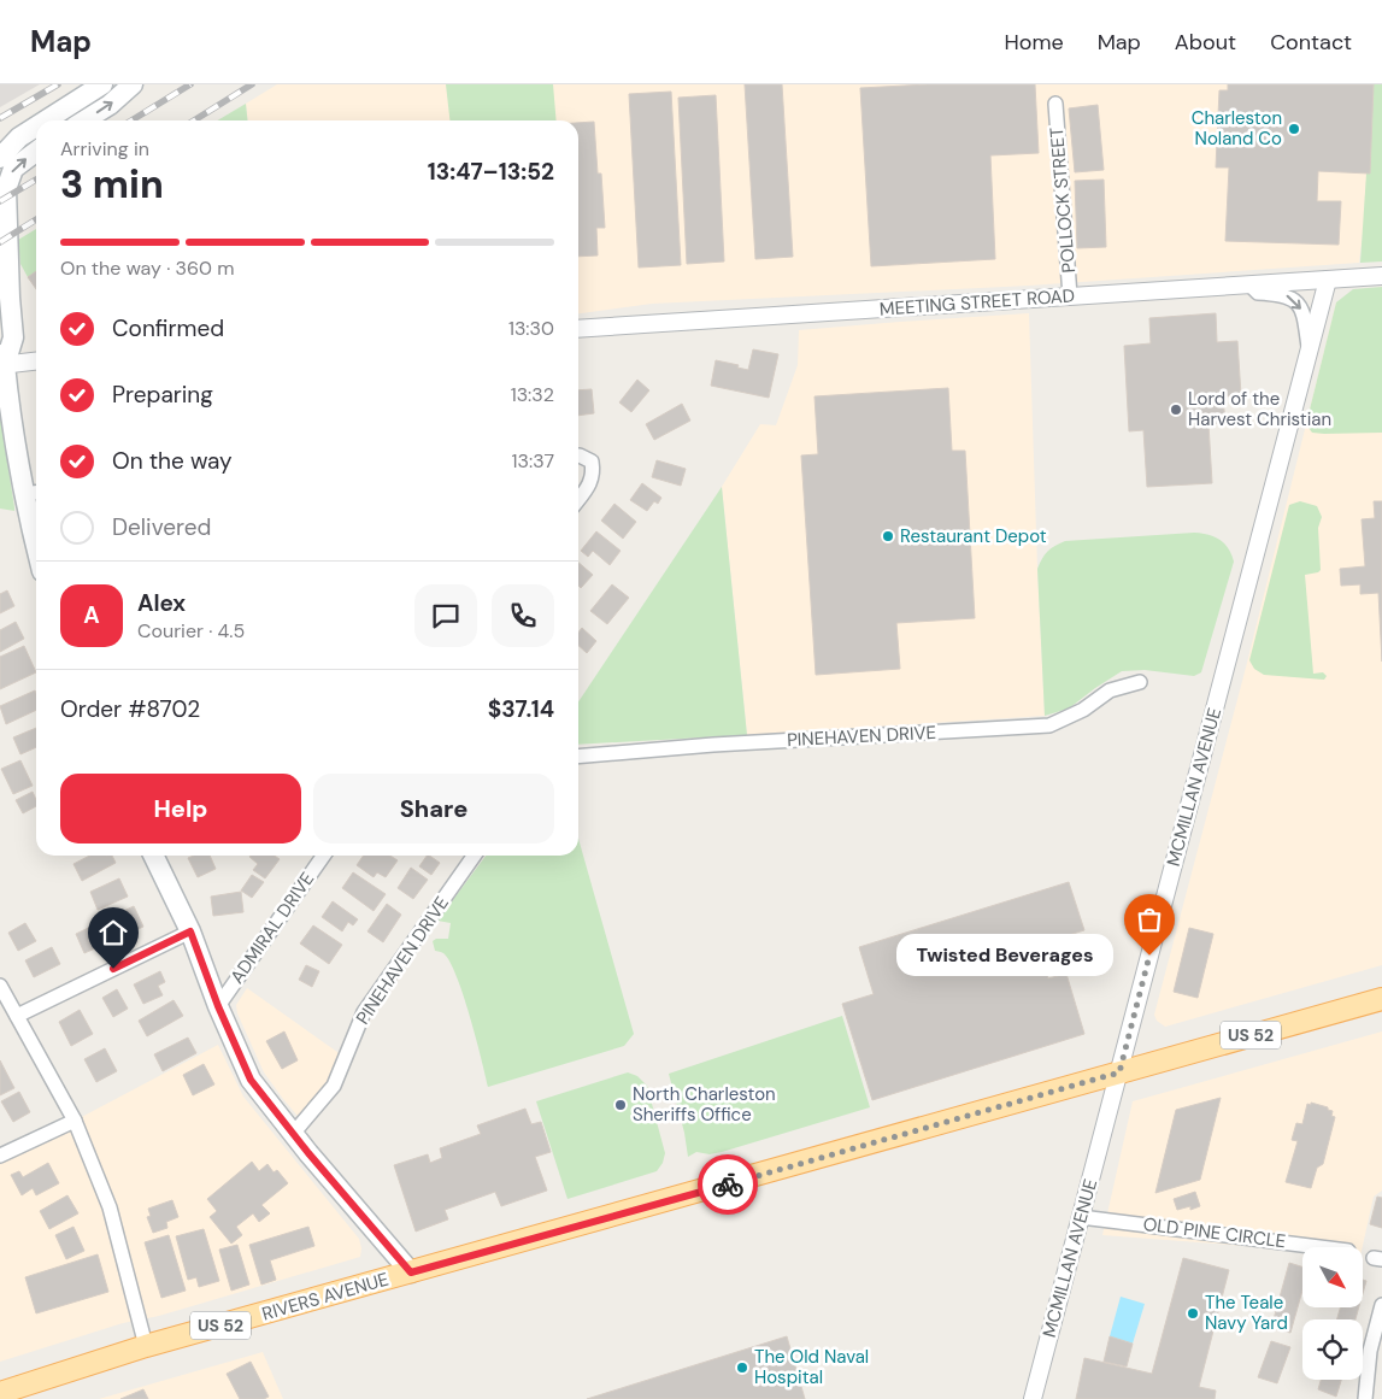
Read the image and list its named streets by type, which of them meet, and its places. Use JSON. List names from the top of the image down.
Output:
{
  "streets": {
    "main road": ["US 52", "RIVERS AVENUE"],
    "street": [
      "POLLOCK STREET",
      "MEETING STREET ROAD",
      "PINEHAVEN DRIVE",
      "MCMILLAN AVENUE",
      "ADMIRAL DRIVE",
      "OLD PINE CIRCLE"
    ]
  },
  "crossings": [
    ["POLLOCK STREET", "MEETING STREET ROAD"],
    ["MEETING STREET ROAD", "MCMILLAN AVENUE"],
    ["MCMILLAN AVENUE", "OLD PINE CIRCLE"],
    ["MCMILLAN AVENUE", "RIVERS AVENUE"]
  ],
  "places": [
    "Charleston Noland Co",
    "Lord of the Harvest Christian",
    "Restaurant Depot",
    "Twisted Beverages",
    "North Charleston Sheriffs Office",
    "The Teale Navy Yard",
    "The Old Naval Hospital"
  ],
  "north": "bottom right",
  "page": {
    "header": "Map",
    "nav": [
      "Home",
      "Map",
      "About",
      "Contact"
    ],
    "heading": ["3 min", "Arriving in", "13:47–13:52"],
    "panel": [
      "Alex",
      "Courier · 4.5",
      "Order #8702",
      "$37.14"
    ],
    "bar": "On the way · 360 m",
    "list": [
      ["Confirmed", "13:30"],
      ["Preparing", "13:32"],
      ["On the way", "13:37"],
      "Delivered"
    ],
    "round": "A",
    "buttons": ["Help", "Share"],
    "bubble": "Twisted Beverages"
  }
}
